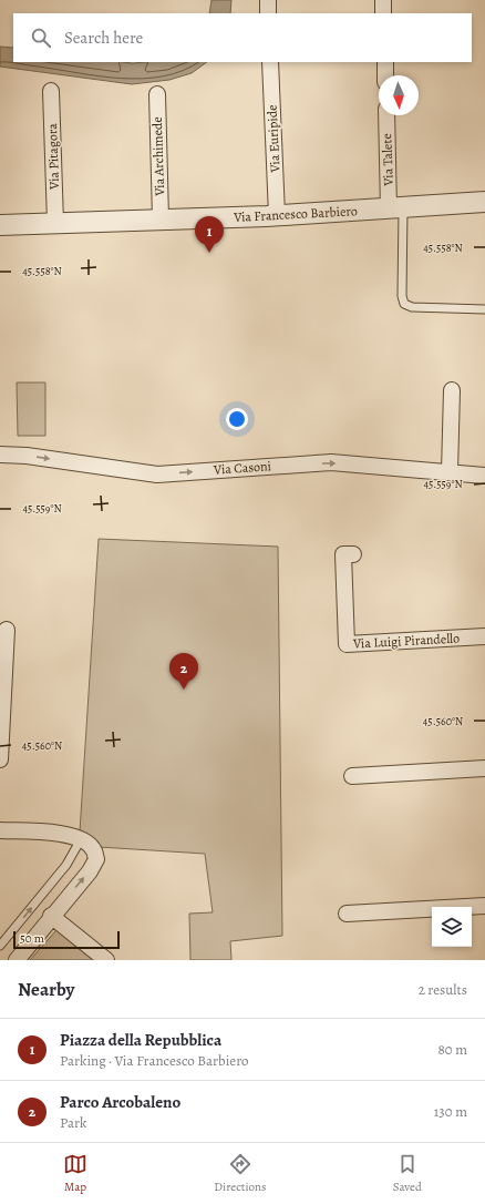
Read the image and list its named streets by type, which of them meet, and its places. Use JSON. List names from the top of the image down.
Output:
{
  "streets": {
    "street": [
      "Via Euripide",
      "Via Pitagora",
      "Via Archimede",
      "Via Talete",
      "Via Francesco Barbiero",
      "Via Casoni",
      "Via Luigi Pirandello"
    ]
  },
  "crossings": [
    ["Via Euripide", "Via Francesco Barbiero"],
    ["Via Pitagora", "Via Francesco Barbiero"],
    ["Via Archimede", "Via Francesco Barbiero"],
    ["Via Talete", "Via Francesco Barbiero"]
  ],
  "one_way": ["Via Casoni"],
  "scale_bar": "50 m",
  "north": "bottom",
  "page": {
    "search": "Search here",
    "pins": ["1", "2"],
    "scale": "50 m",
    "heading": ["Nearby", "2 results"],
    "list": [
      {
        "mark": "1",
        "name": "Piazza della Repubblica",
        "note": "Parking · Via Francesco Barbiero",
        "value": "80 m"
      },
      {
        "mark": "2",
        "name": "Parco Arcobaleno",
        "note": "Park",
        "value": "130 m"
      }
    ],
    "nav": ["Map", "Directions", "Saved"]
  },
  "coordinates": ["45.558°N", "45.559°N", "45.560°N"]
}
